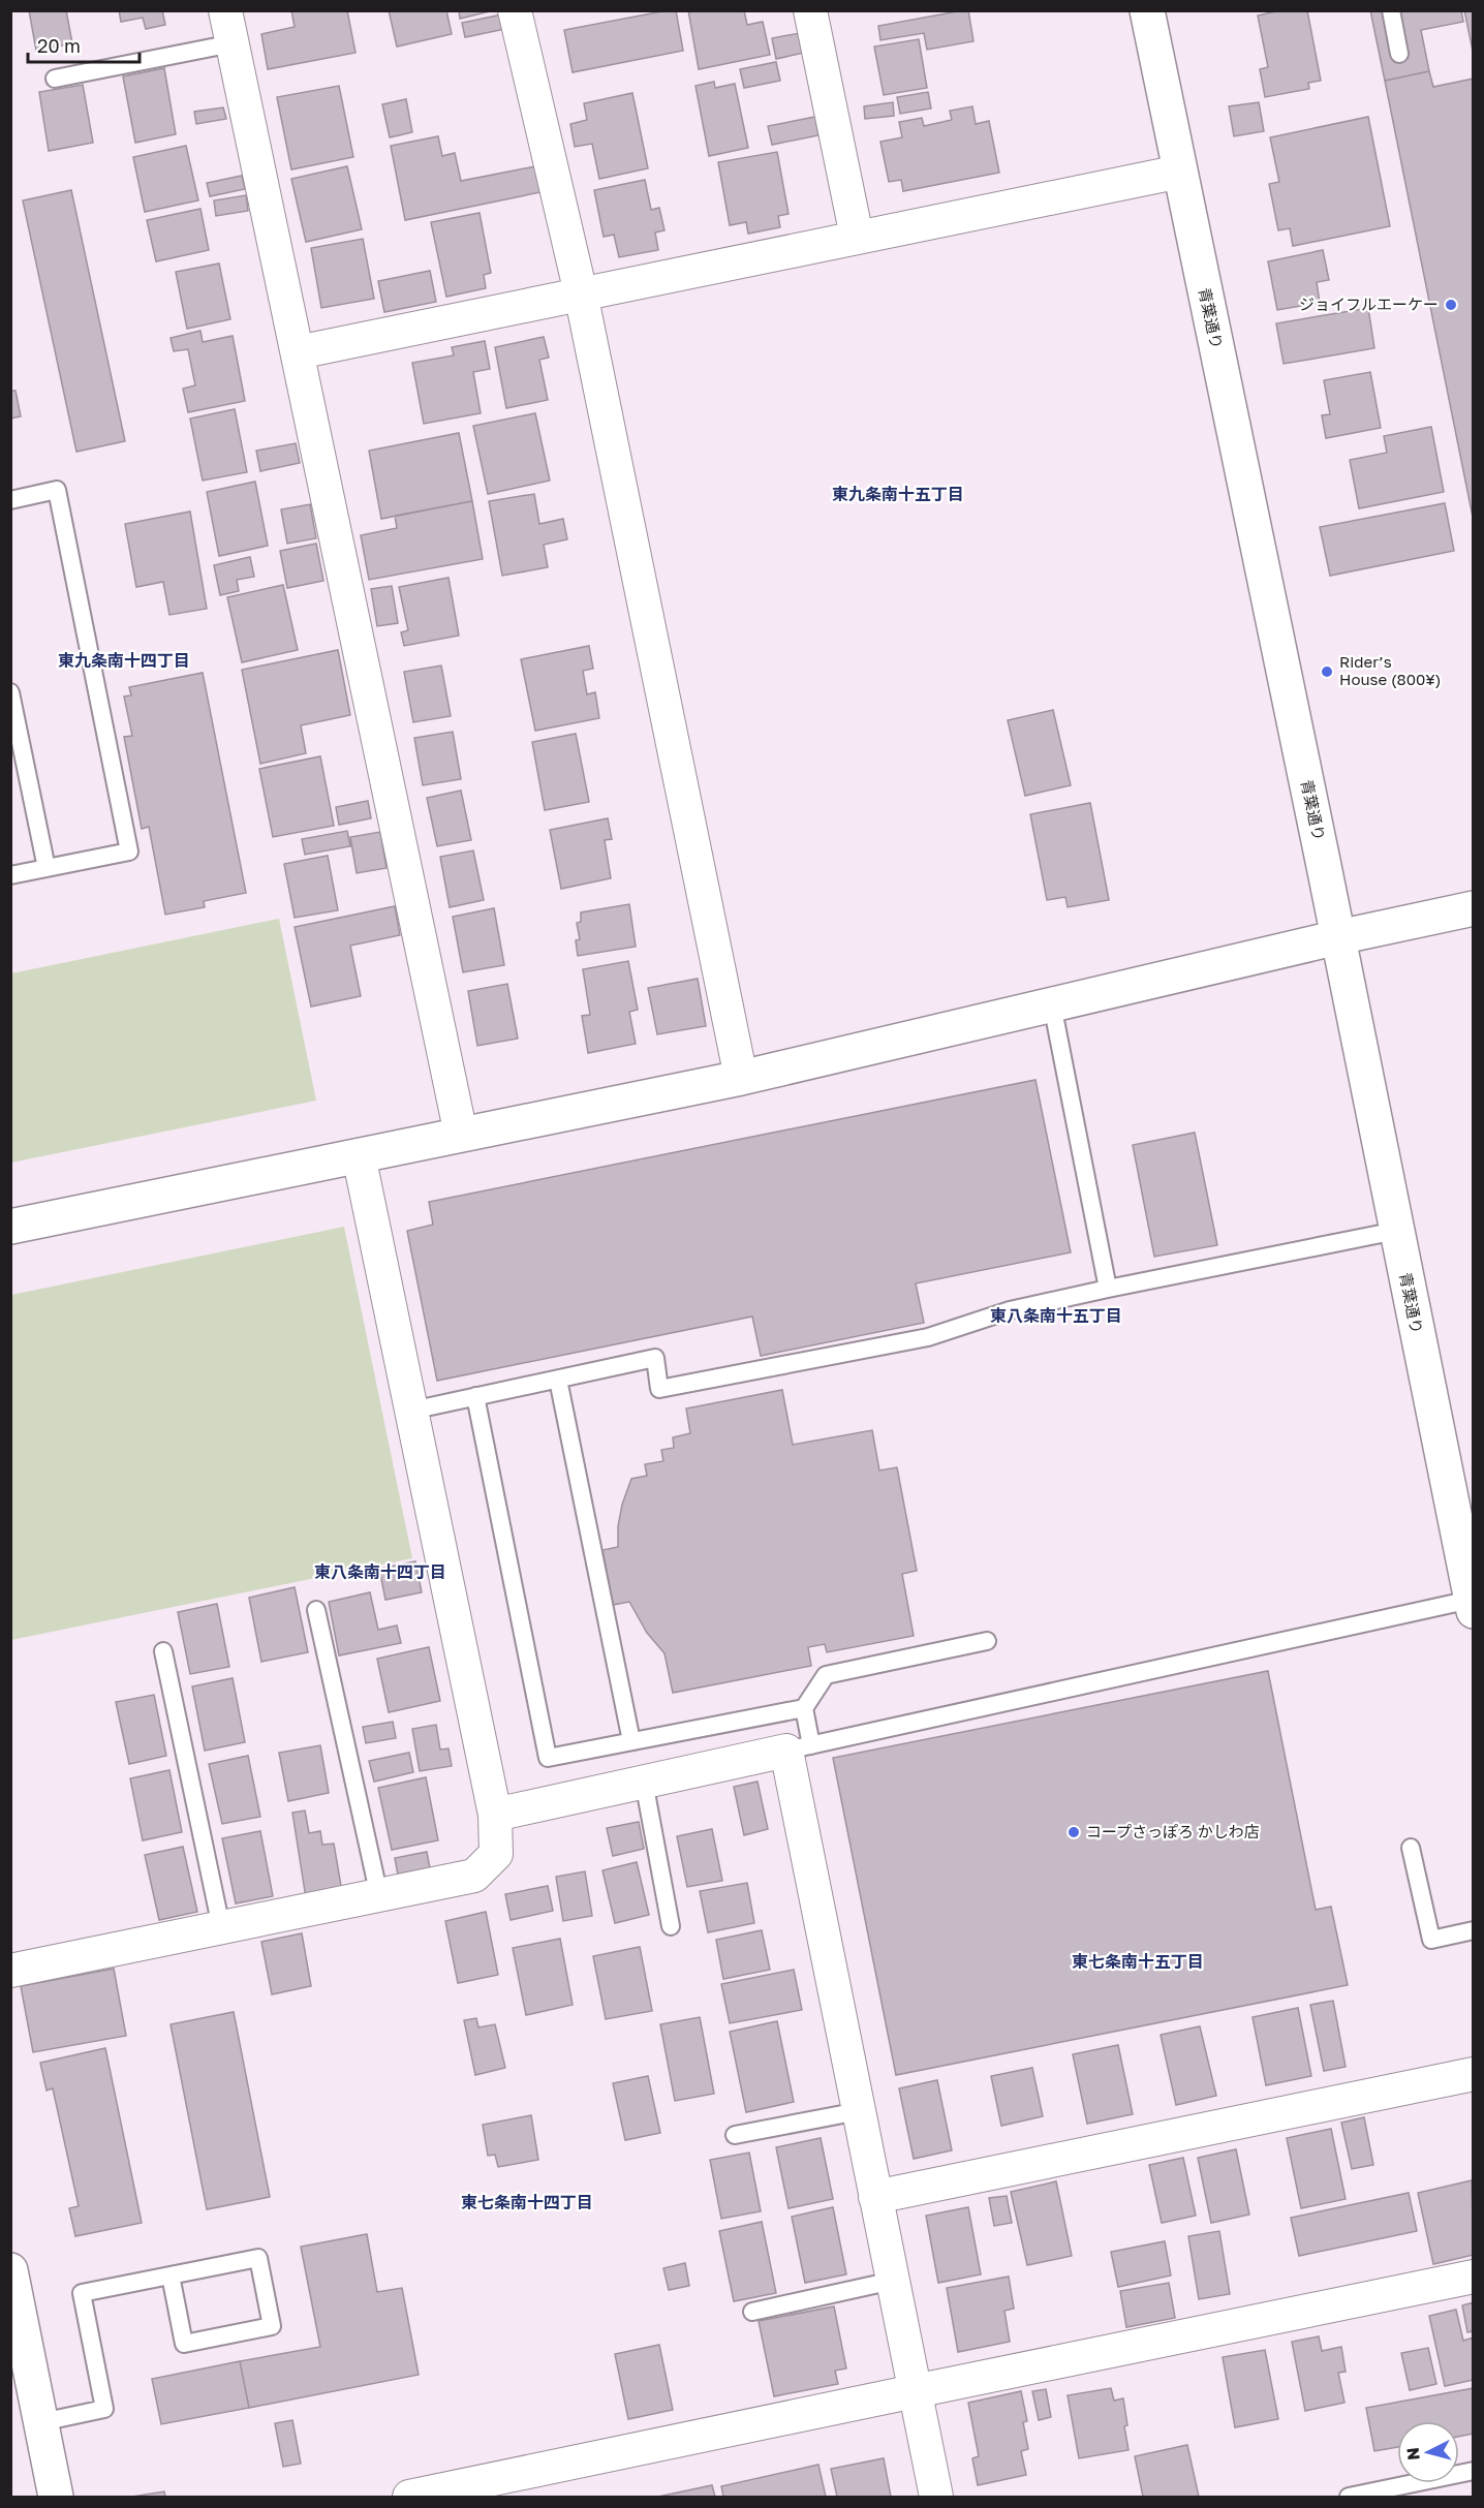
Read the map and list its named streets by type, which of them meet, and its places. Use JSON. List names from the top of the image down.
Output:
{
  "streets": {
    "street": ["青葉通り"]
  },
  "districts": [
    "東九条南十五丁目",
    "東九条南十四丁目",
    "東八条南十五丁目",
    "東八条南十四丁目",
    "東七条南十五丁目",
    "東七条南十四丁目"
  ],
  "places": ["ジョイフルエーケー", "Rider’s House (800¥)", "コープさっぽろ かしわ店"],
  "scale_bar": "20 m",
  "north": "left"
}
